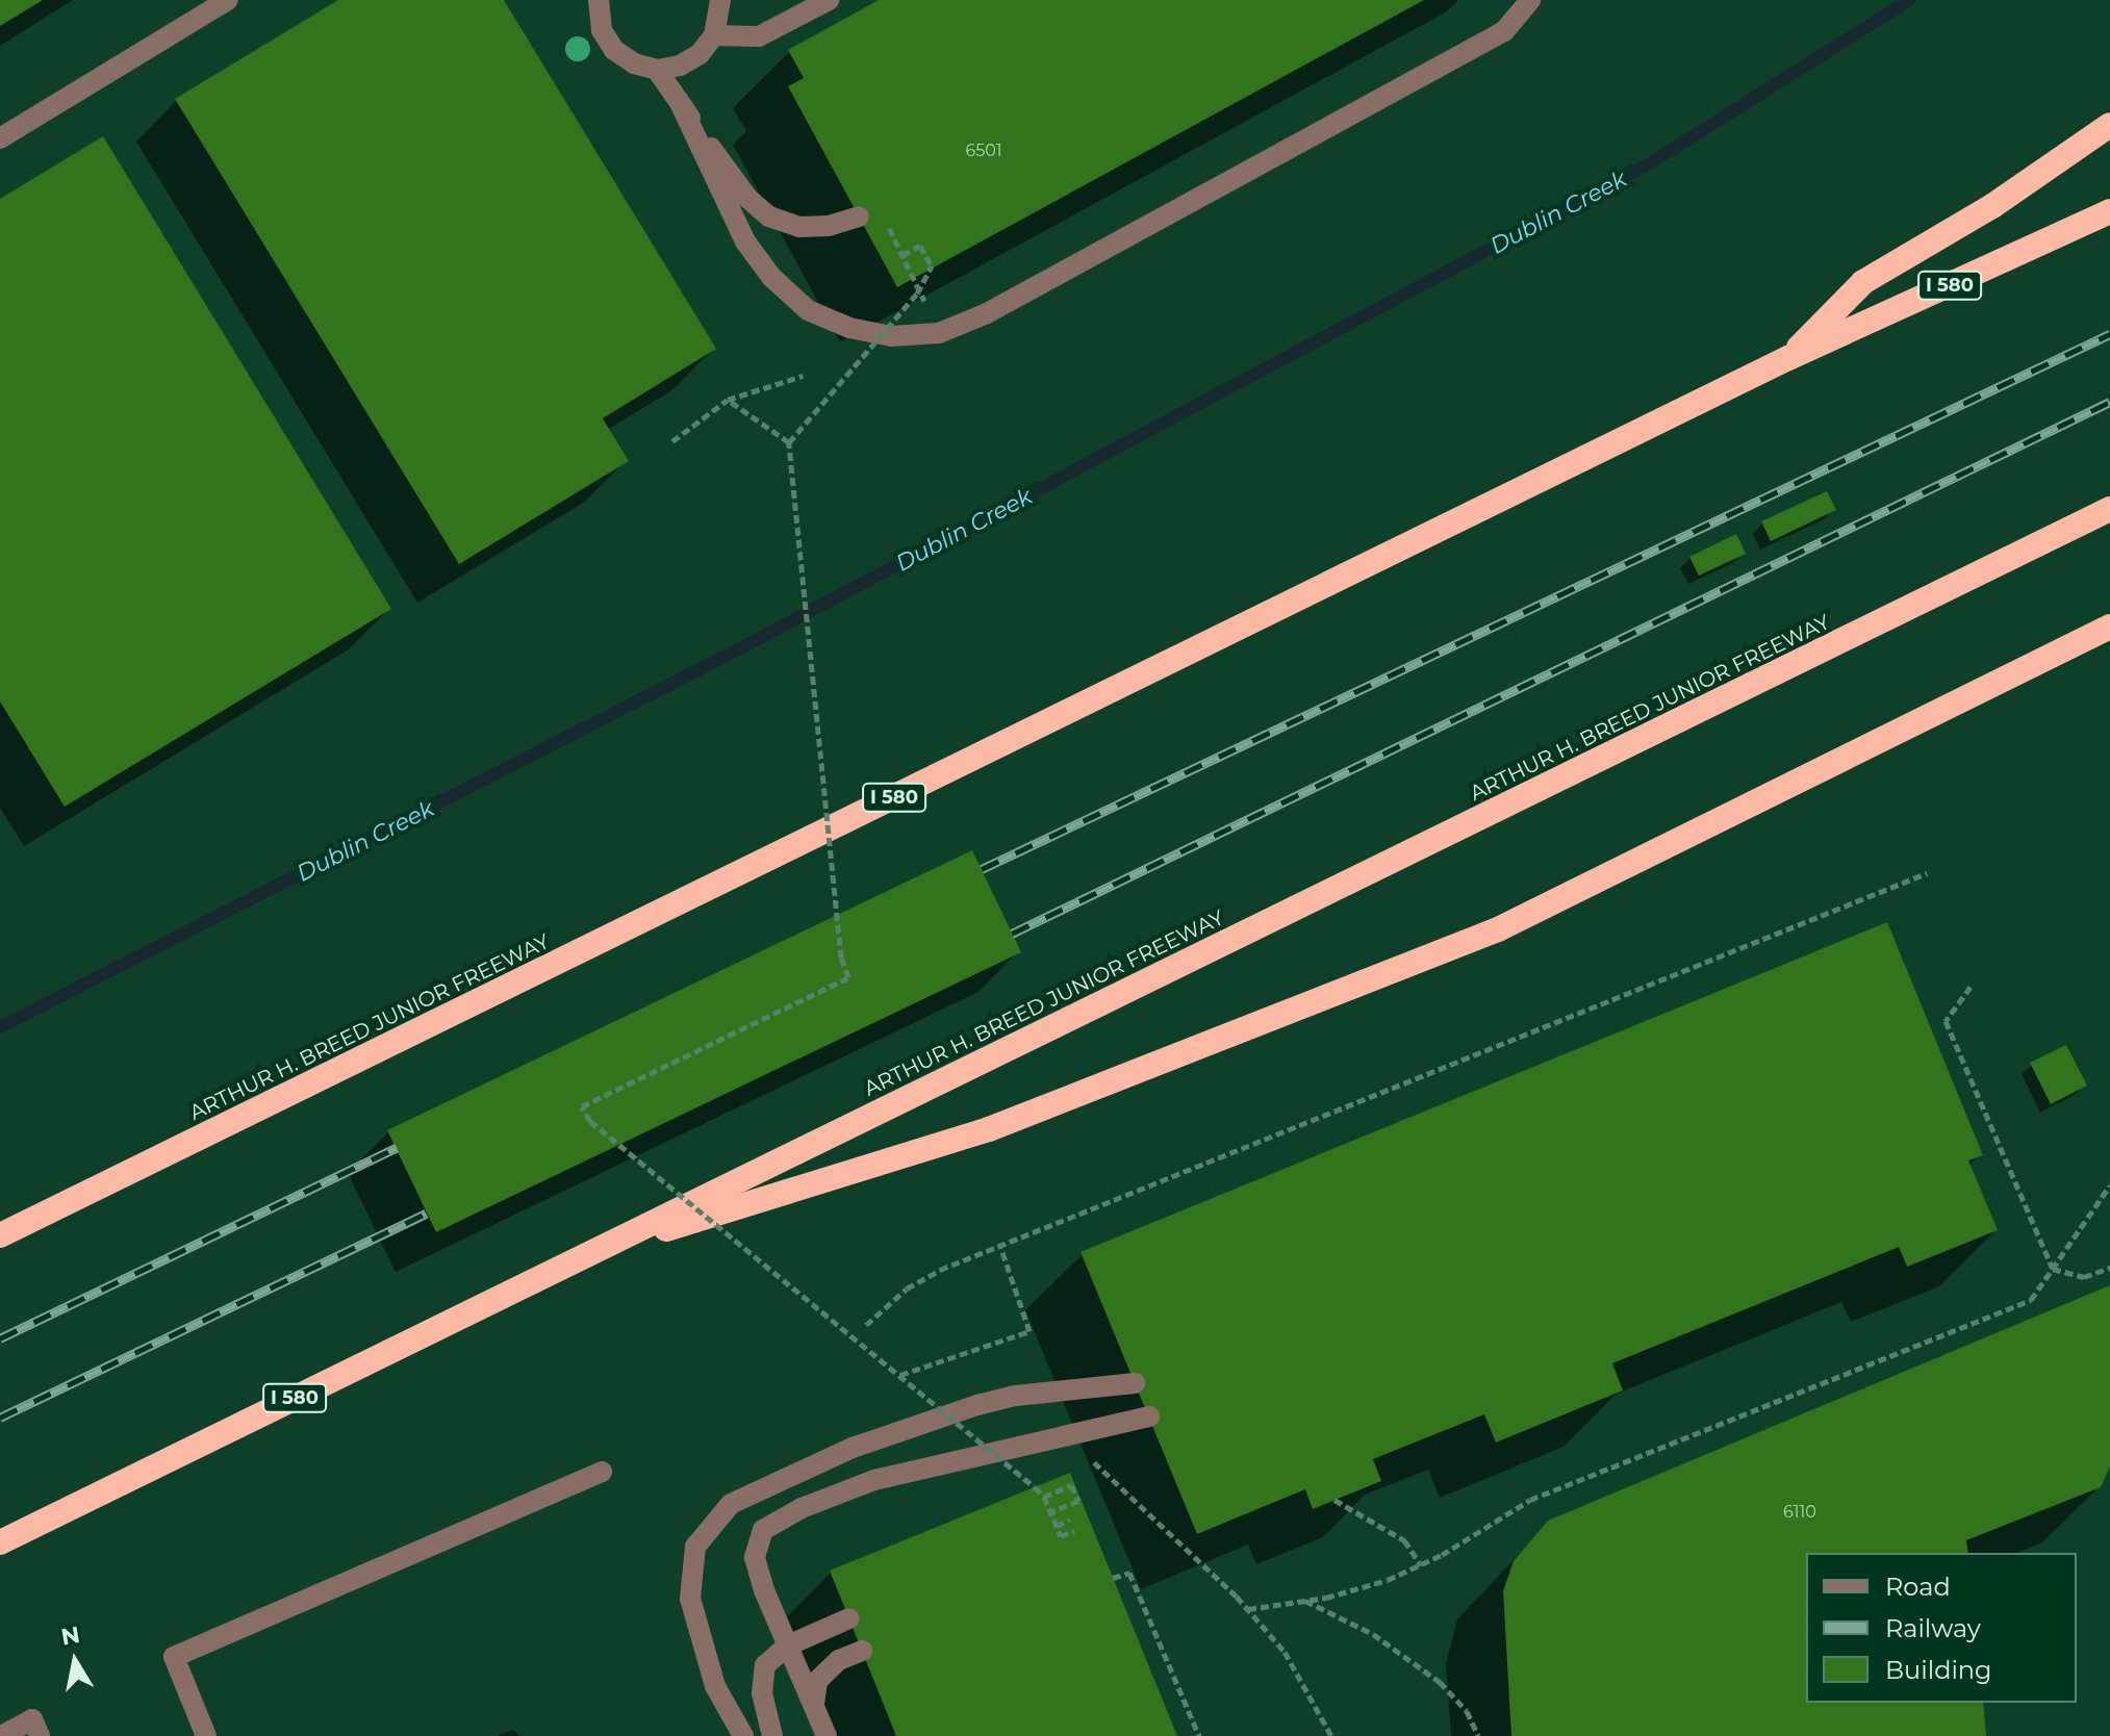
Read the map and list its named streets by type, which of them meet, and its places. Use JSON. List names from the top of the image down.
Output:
{
  "streets": {
    "highway": ["I 580", "ARTHUR H. BREED JUNIOR FREEWAY"]
  },
  "water": ["Dublin Creek"],
  "house_numbers": ["6501", "6110"],
  "legend": ["Road", "Railway", "Building"],
  "north": "top"
}
